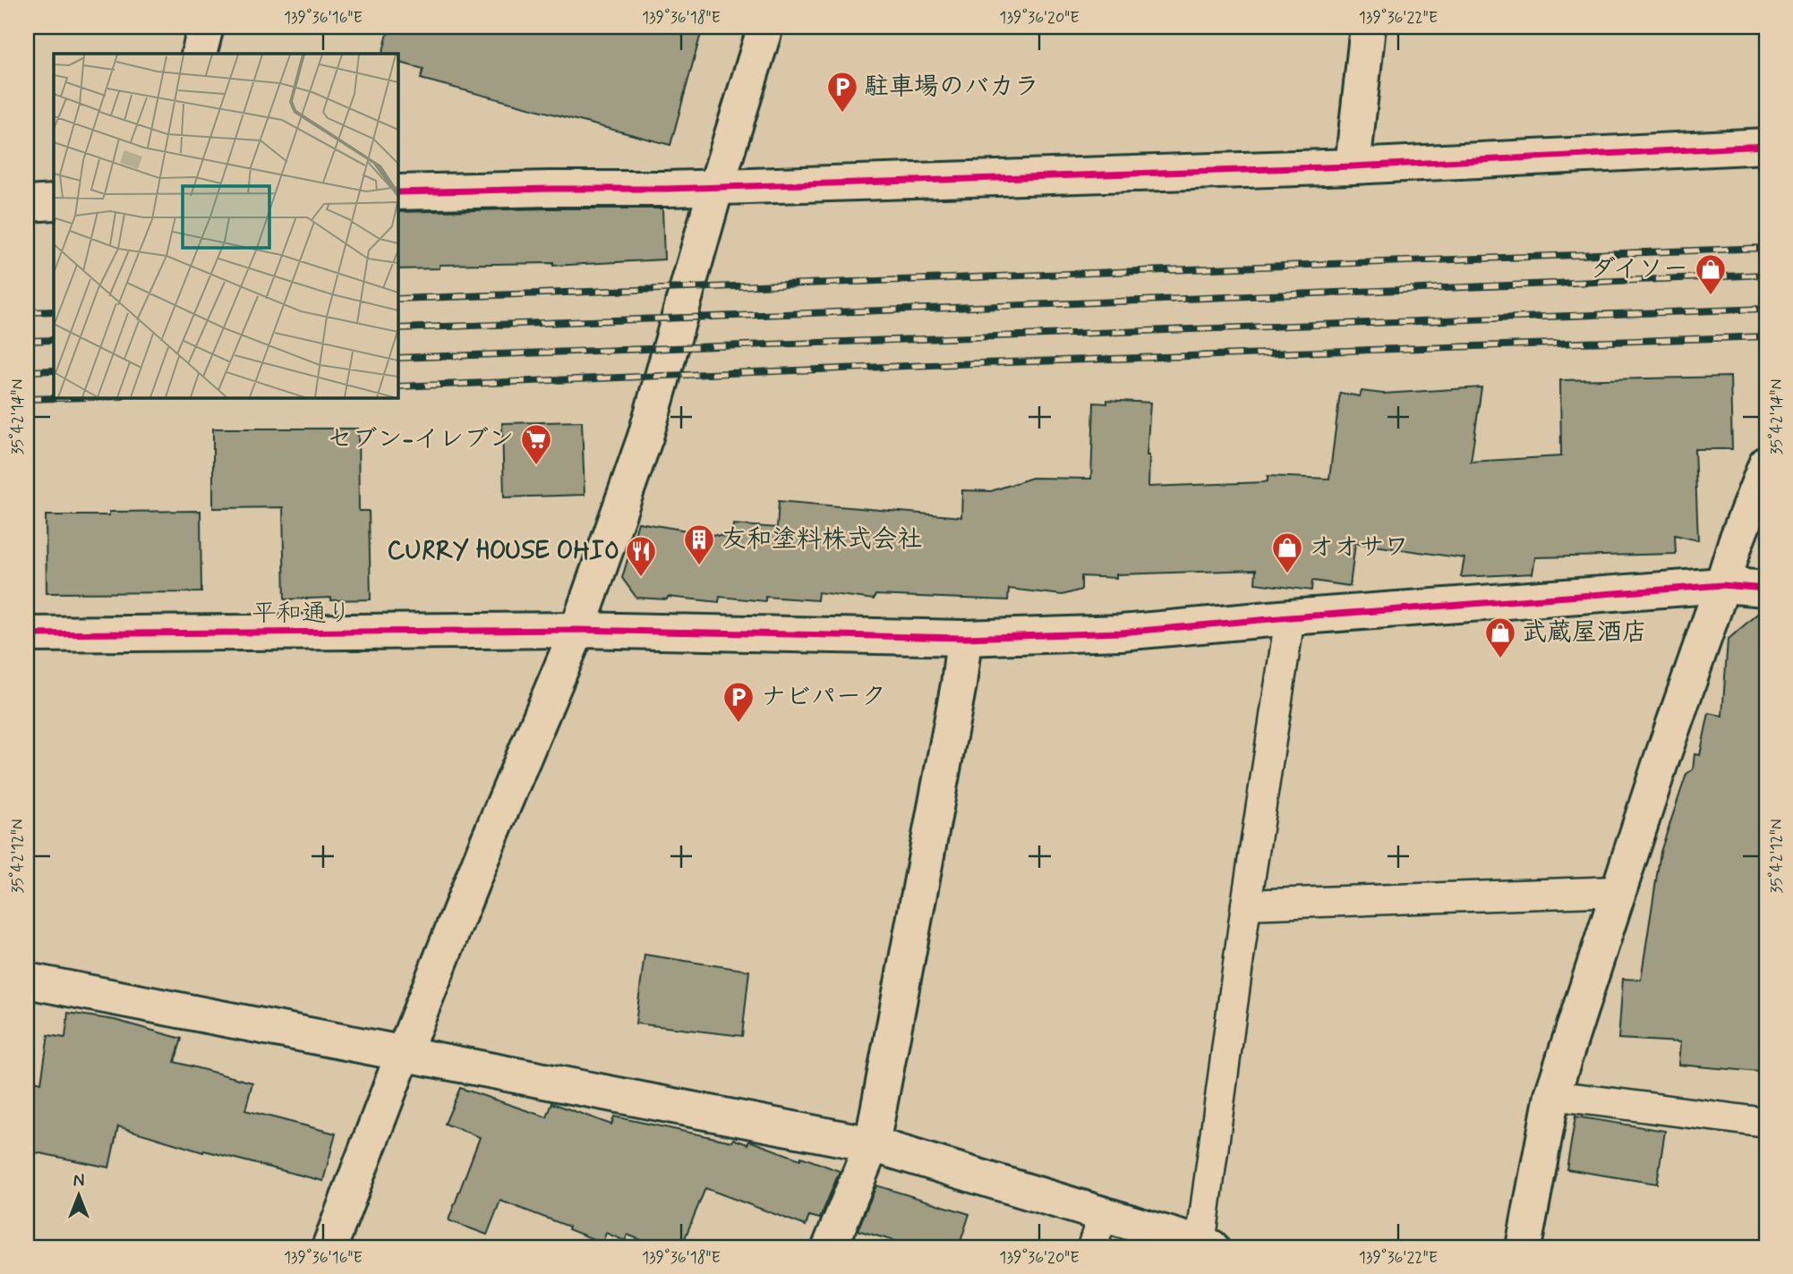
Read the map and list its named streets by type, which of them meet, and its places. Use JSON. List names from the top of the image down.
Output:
{
  "streets": {
    "street": ["平和通り"]
  },
  "places": {
    "parking": ["駐車場のバカラ", "ナビパーク"],
    "shop": ["ダイソー", "オオサワ", "武蔵屋酒店"],
    "supermarket": ["セブン-イレブン"],
    "building": ["友和塗料株式会社"],
    "restaurant": ["CURRY HOUSE OHIO"]
  },
  "north": "top",
  "coordinates": [
    "139°36'16\"E",
    "139°36'18\"E",
    "139°36'20\"E",
    "139°36'22\"E",
    "35°42'14\"N",
    "35°42'12\"N"
  ]
}
